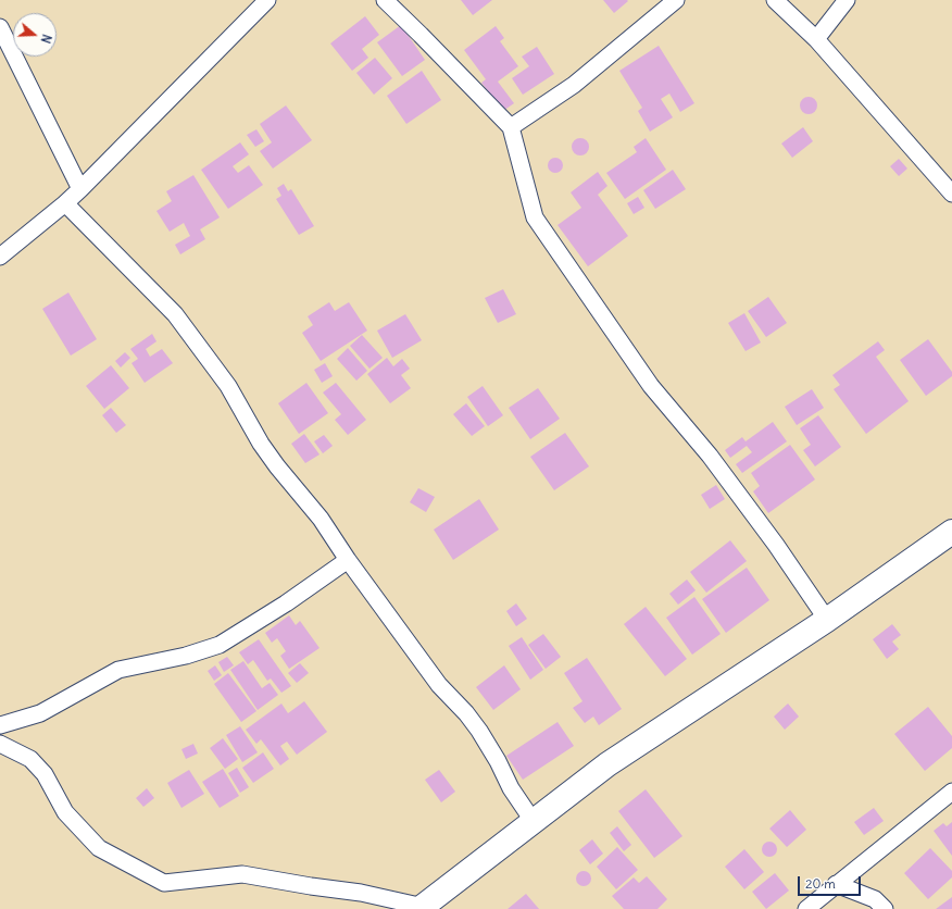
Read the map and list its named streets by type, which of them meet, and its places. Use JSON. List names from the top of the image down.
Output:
{
  "scale_bar": "20 m",
  "north": "right"
}
